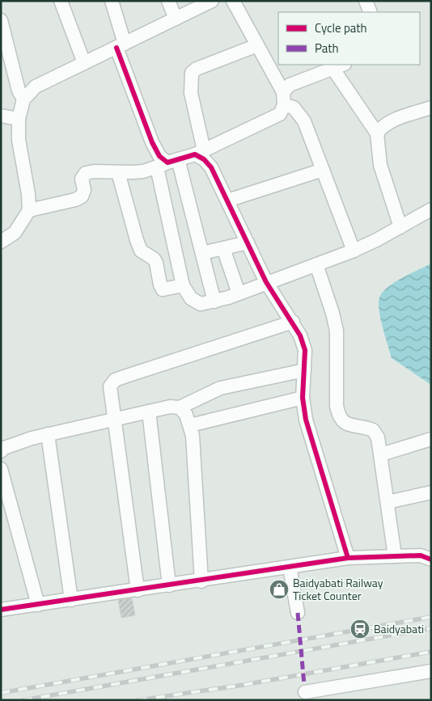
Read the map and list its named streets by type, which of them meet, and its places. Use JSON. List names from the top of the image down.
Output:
{
  "places": {
    "shop": ["Baidyabati Railway Ticket Counter"],
    "station": ["Baidyabati"]
  },
  "legend": ["Cycle path", "Path"]
}
